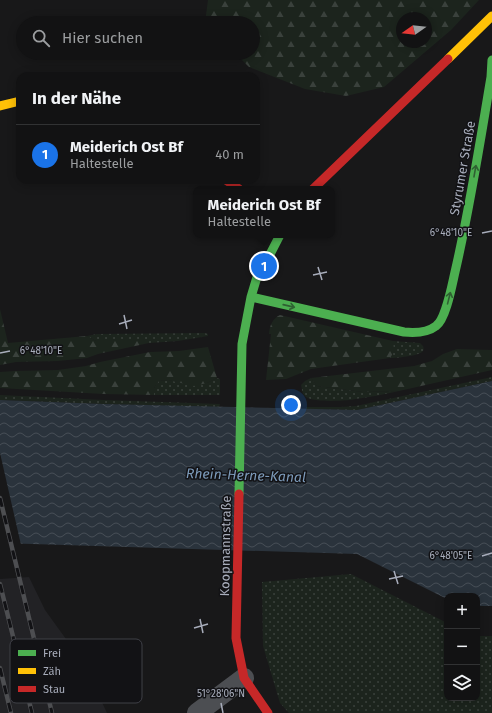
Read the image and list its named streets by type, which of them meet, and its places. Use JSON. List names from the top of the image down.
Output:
{
  "streets": {
    "street": ["Styrumer Straße", "Koopmannstraße"]
  },
  "crossings": [
    ["Styrumer Straße", "Koopmannstraße"]
  ],
  "water": ["Rhein-Herne-Kanal"],
  "legend": ["Frei", "Zäh", "Stau"],
  "north": "left",
  "page": {
    "search": "Hier suchen",
    "heading": "In der Nähe",
    "list": [
      {
        "mark": "1",
        "name": "Meiderich Ost Bf",
        "note": "Haltestelle",
        "value": "40 m"
      }
    ],
    "popup": ["Meiderich Ost Bf", "Haltestelle"],
    "pins": "1",
    "map_buttons": ["+", "−"]
  },
  "coordinates": ["6°48'10\"E", "6°48'05\"E", "51°28'06\"N"]
}
